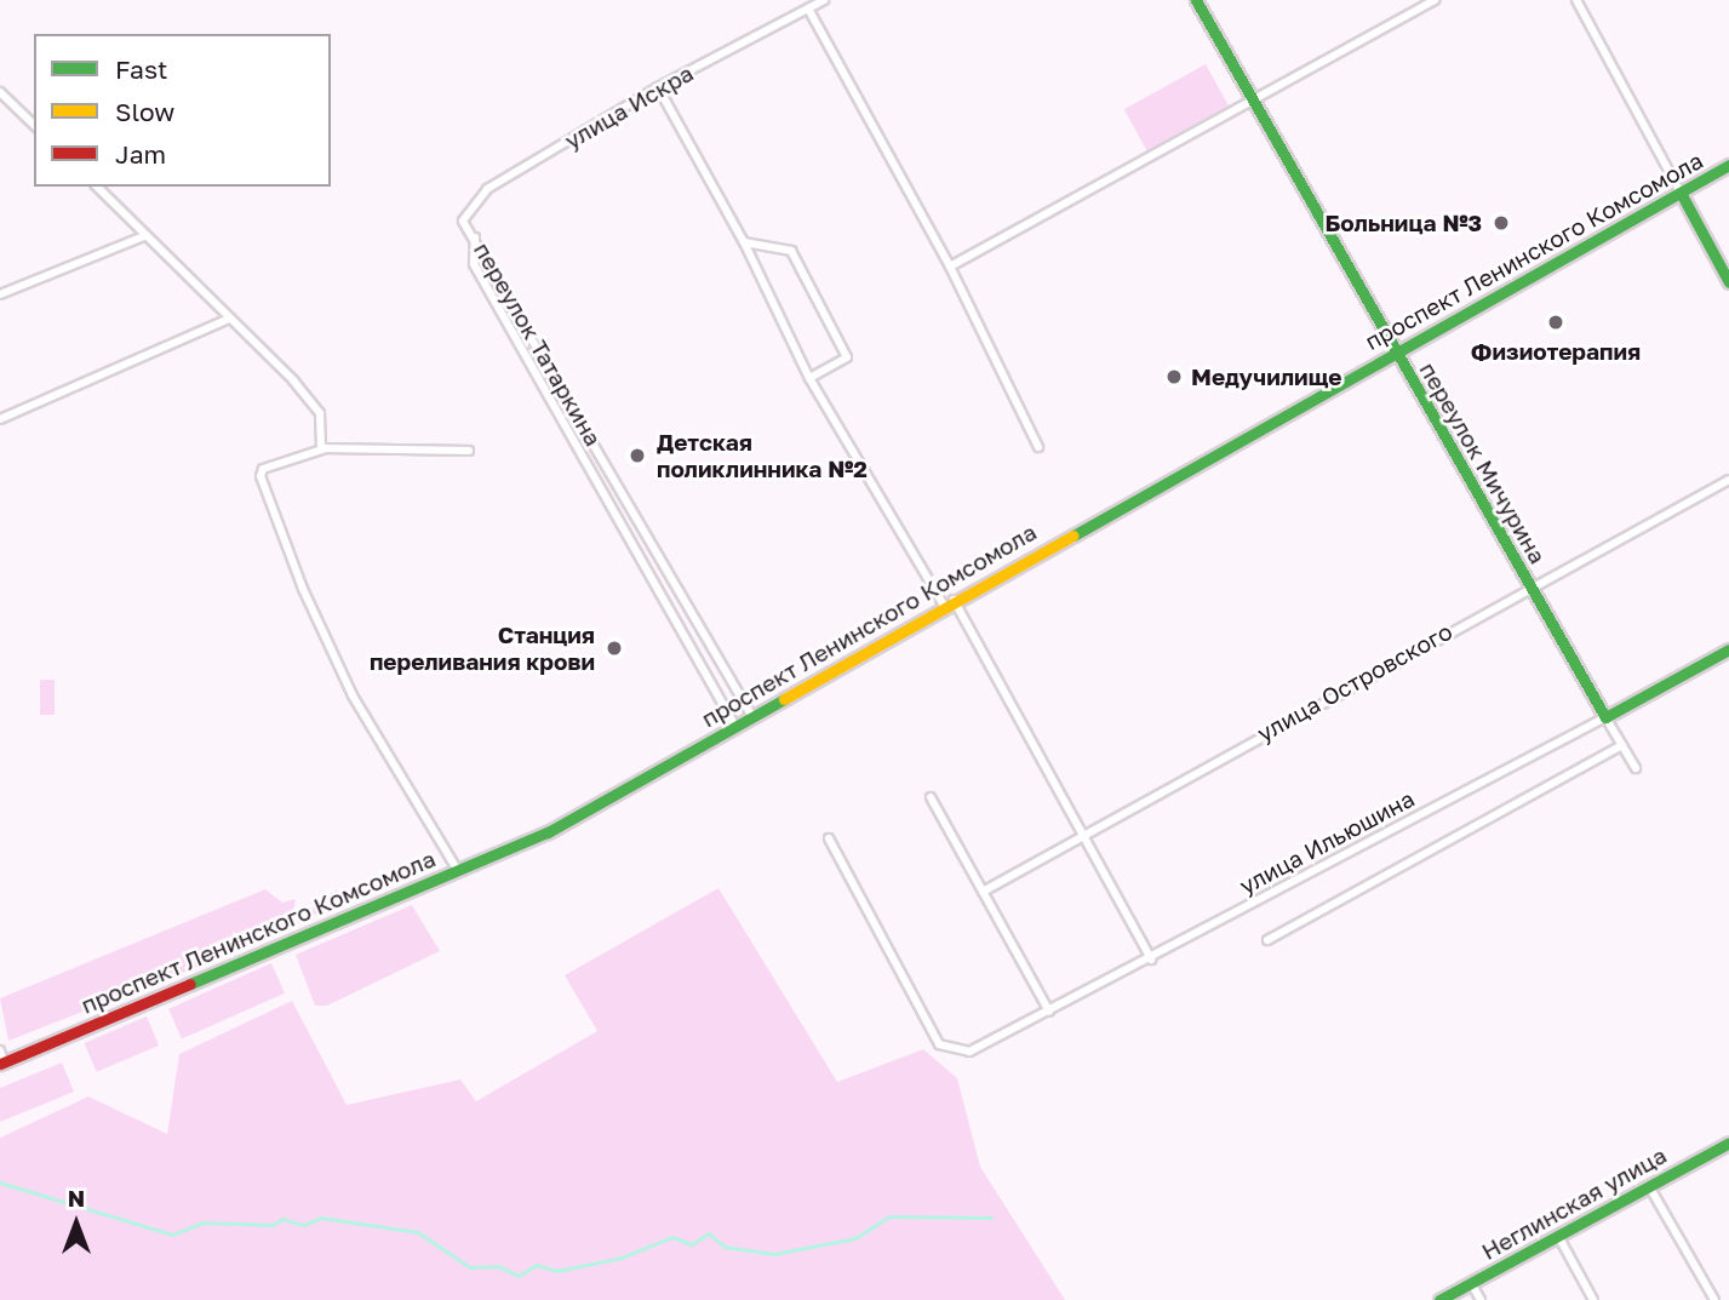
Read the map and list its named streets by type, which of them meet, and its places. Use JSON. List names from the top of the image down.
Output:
{
  "streets": {
    "main road": [
      "проспект Ленинского Комсомола",
      "переулок Мичурина",
      "улица Ильюшина",
      "Неглинская улица"
    ],
    "street": ["улица Искра", "переулок Татаркина", "улица Островского"]
  },
  "crossings": [
    ["улица Искра", "переулок Татаркина"],
    ["проспект Ленинского Комсомола", "переулок Татаркина"],
    ["проспект Ленинского Комсомола", "переулок Мичурина"],
    ["переулок Мичурина", "улица Островского"],
    ["переулок Мичурина", "улица Ильюшина"]
  ],
  "places": [
    "Больница №3",
    "Физиотерапия",
    "Медучилище",
    "Детская поликлинника №2",
    "Станция переливания крови"
  ],
  "legend": ["Fast", "Slow", "Jam"],
  "north": "top"
}
